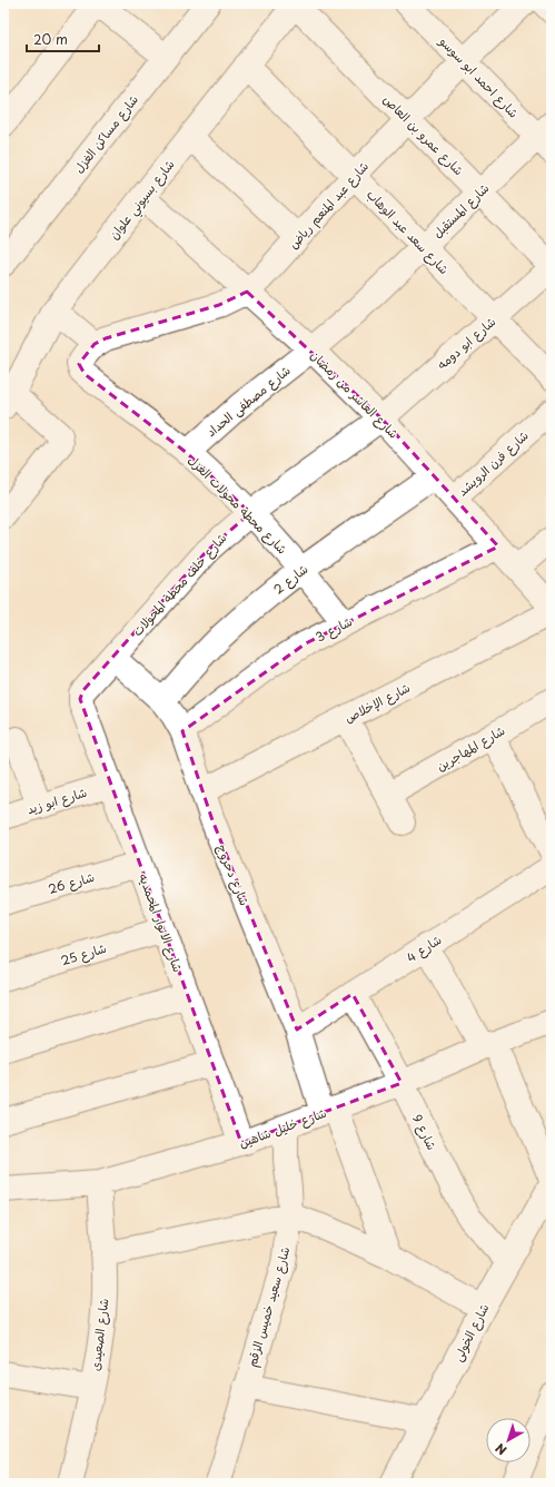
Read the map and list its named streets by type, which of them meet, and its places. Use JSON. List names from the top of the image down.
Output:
{
  "streets": {
    "street": [
      "شارع احمد ابو سوسو",
      "شارع مساكن الغزل",
      "شارع عمرو بن العاص",
      "شارع بسيوني علوان",
      "شارع عبد المنعم رياض",
      "شارع المستقبل",
      "شارع سعد عبد الوهاب",
      "شارع ابو دومه",
      "شارع العاشر من رمضان",
      "شارع مصطفى الحداد",
      "شارع فرن الرويشد",
      "شارع محطة محولات الغزل",
      "شارع 2",
      "شارع خلف محطة المحولات",
      "شارع 3",
      "شارع الإخلاص",
      "شارع المهاجرين",
      "شارع ابو زيد",
      "شارع دحروج",
      "شارع 26",
      "شارع الانوار المحمديه",
      "شارع 4",
      "شارع 25",
      "شارع خليل شاهين",
      "شارع 9",
      "شارع سعيد خميس الزقم",
      "شارع الخولى",
      "شارع الصعيدى"
    ]
  },
  "crossings": [
    ["شارع احمد ابو سوسو", "شارع عبد المنعم رياض"],
    ["شارع احمد ابو سوسو", "شارع المستقبل"],
    ["شارع عمرو بن العاص", "شارع بسيوني علوان"],
    ["شارع عمرو بن العاص", "شارع عبد المنعم رياض"],
    ["شارع عمرو بن العاص", "شارع المستقبل"],
    ["شارع عمرو بن العاص", "شارع ابو دومه"],
    ["شارع بسيوني علوان", "شارع سعد عبد الوهاب"],
    ["شارع بسيوني علوان", "شارع العاشر من رمضان"],
    ["شارع عبد المنعم رياض", "شارع سعد عبد الوهاب"],
    ["شارع عبد المنعم رياض", "شارع العاشر من رمضان"],
    ["شارع عبد المنعم رياض", "شارع محطة محولات الغزل"],
    ["شارع المستقبل", "شارع سعد عبد الوهاب"],
    ["شارع المستقبل", "شارع العاشر من رمضان"],
    ["شارع المستقبل", "شارع مصطفى الحداد"],
    ["شارع سعد عبد الوهاب", "شارع ابو دومه"],
    ["شارع ابو دومه", "شارع العاشر من رمضان"],
    ["شارع ابو دومه", "شارع خلف محطة المحولات"],
    ["شارع العاشر من رمضان", "شارع مصطفى الحداد"],
    ["شارع العاشر من رمضان", "شارع فرن الرويشد"],
    ["شارع العاشر من رمضان", "شارع 2"],
    ["شارع العاشر من رمضان", "شارع خلف محطة المحولات"],
    ["شارع العاشر من رمضان", "شارع 3"],
    ["شارع مصطفى الحداد", "شارع محطة محولات الغزل"],
    ["شارع محطة محولات الغزل", "شارع 2"],
    ["شارع محطة محولات الغزل", "شارع خلف محطة المحولات"],
    ["شارع محطة محولات الغزل", "شارع 3"],
    ["شارع 2", "شارع دحروج"],
    ["شارع خلف محطة المحولات", "شارع دحروج"],
    ["شارع خلف محطة المحولات", "شارع الانوار المحمديه"],
    ["شارع 3", "شارع دحروج"],
    ["شارع الإخلاص", "شارع دحروج"],
    ["شارع ابو زيد", "شارع الانوار المحمديه"],
    ["شارع دحروج", "شارع 4"],
    ["شارع دحروج", "شارع خليل شاهين"],
    ["شارع 26", "شارع الانوار المحمديه"],
    ["شارع الانوار المحمديه", "شارع 25"],
    ["شارع الانوار المحمديه", "شارع خليل شاهين"],
    ["شارع 4", "شارع 9"],
    ["شارع خليل شاهين", "شارع 9"],
    ["شارع خليل شاهين", "شارع سعيد خميس الزقم"],
    ["شارع خليل شاهين", "شارع الصعيدى"],
    ["شارع 9", "شارع الخولى"]
  ],
  "scale_bar": "20 m",
  "north": "bottom left"
}
